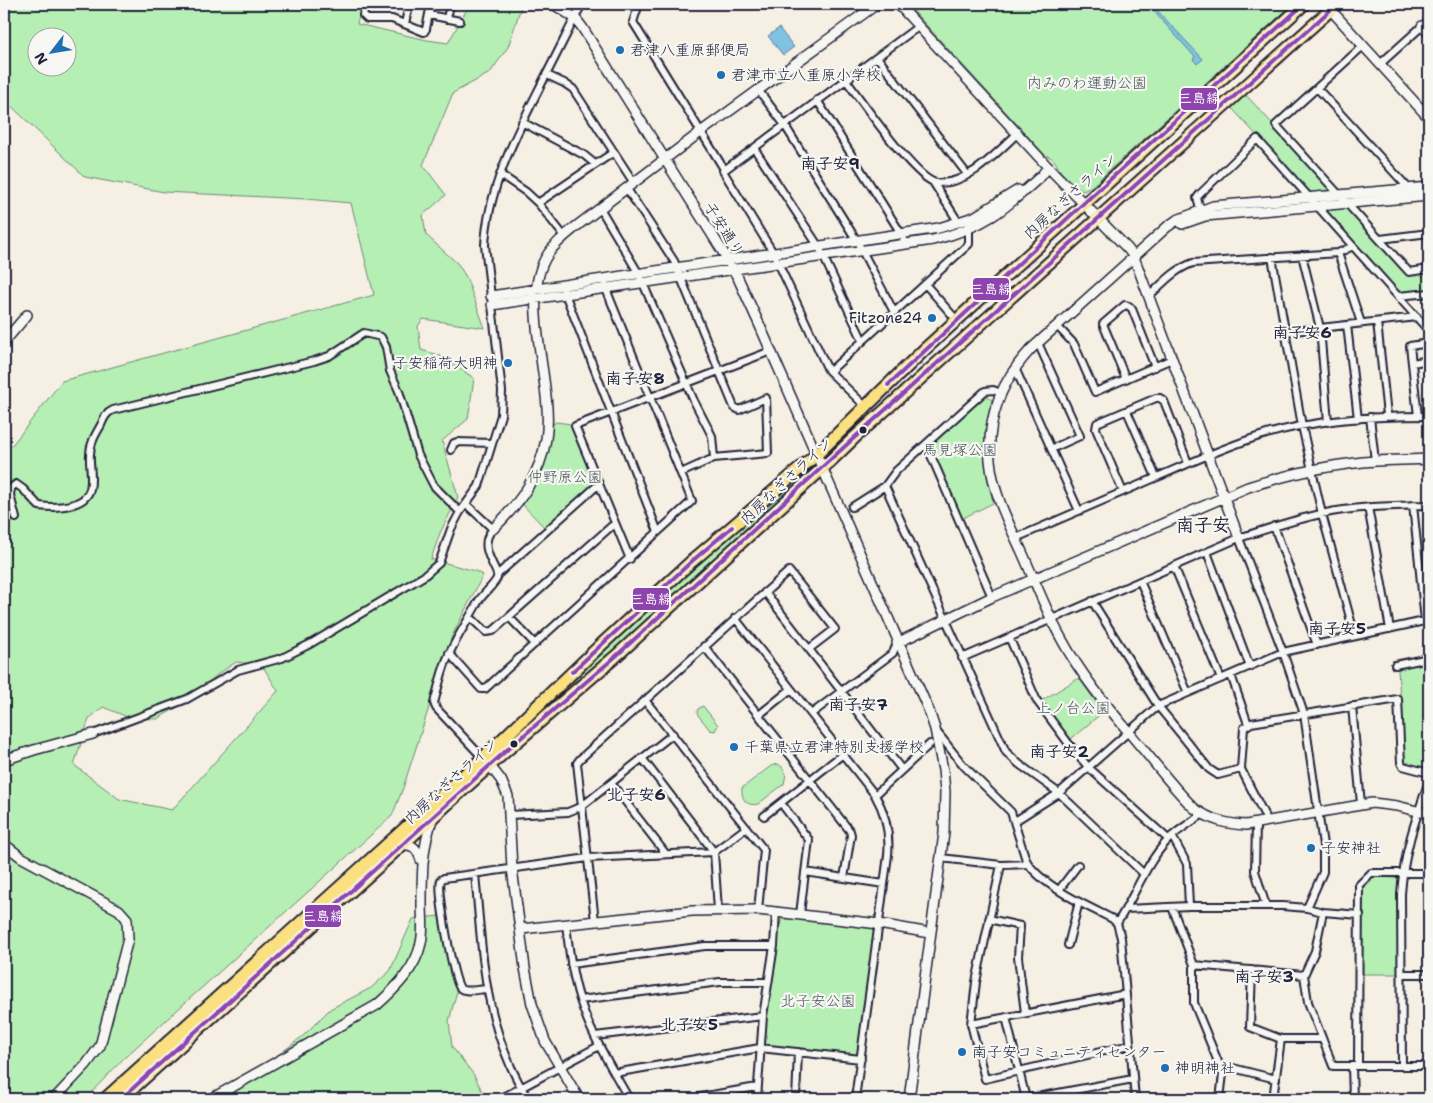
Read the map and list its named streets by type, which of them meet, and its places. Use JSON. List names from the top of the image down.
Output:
{
  "streets": {
    "highway": ["内房なぎさライン"],
    "street": ["子安通り"]
  },
  "crossings": [
    ["内房なぎさライン", "子安通り"]
  ],
  "districts": [
    "南子安9",
    "南子安6",
    "南子安8",
    "南子安",
    "南子安5",
    "南子安7",
    "南子安2",
    "北子安6",
    "南子安3",
    "北子安5"
  ],
  "parks": [
    "内みのわ運動公園",
    "馬見塚公園",
    "仲野原公園",
    "上ノ台公園",
    "北子安公園"
  ],
  "places": [
    "君津八重原郵便局",
    "君津市立八重原小学校",
    "Fitzone24",
    "子安稲荷大明神",
    "千葉県立君津特別支援学校",
    "子安神社",
    "南子安コミュニティセンター",
    "神明神社"
  ],
  "lines": ["transit line 三島線"],
  "north": "bottom left"
}
